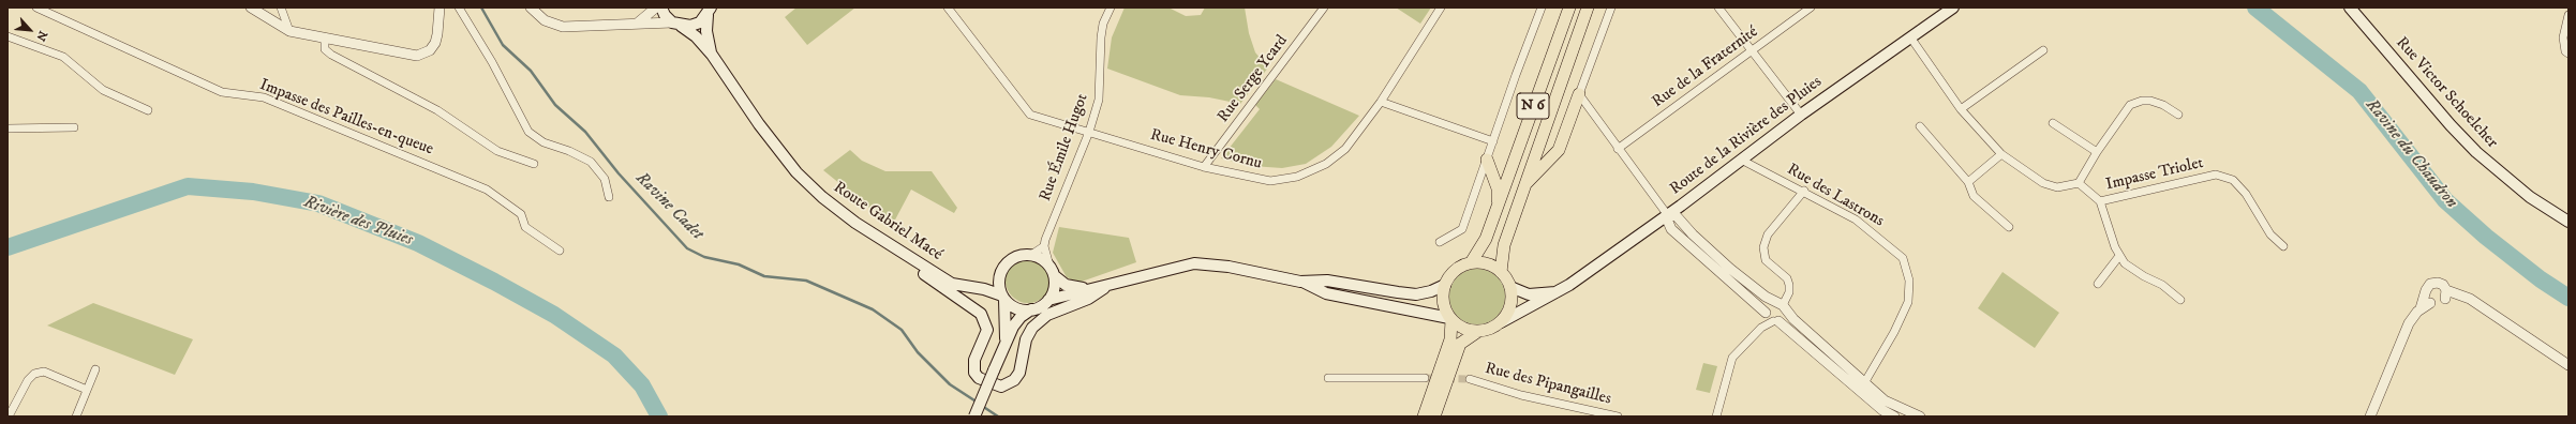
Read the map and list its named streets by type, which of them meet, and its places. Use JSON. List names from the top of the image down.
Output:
{
  "streets": {
    "main road": [
      "Rue Victor Schoelcher",
      "N 6",
      "Route de la Rivière des Pluies",
      "Route Gabriel Macé"
    ],
    "street": [
      "Rue de la Fraternité",
      "Rue Serge Ycard",
      "Impasse des Pailles-en-queue",
      "Rue Émile Hugot",
      "Rue Henry Cornu",
      "Impasse Triolet",
      "Rue des Lastrons",
      "Rue des Pipangailles"
    ]
  },
  "crossings": [
    ["Rue Serge Ycard", "Rue Henry Cornu"],
    ["Route de la Rivière des Pluies", "Rue des Lastrons"],
    ["Rue Émile Hugot", "Rue Henry Cornu"]
  ],
  "water": ["Ravine du Chaudron", "Ravine Cadet", "Rivière des Pluies"],
  "north": "bottom right"
}
